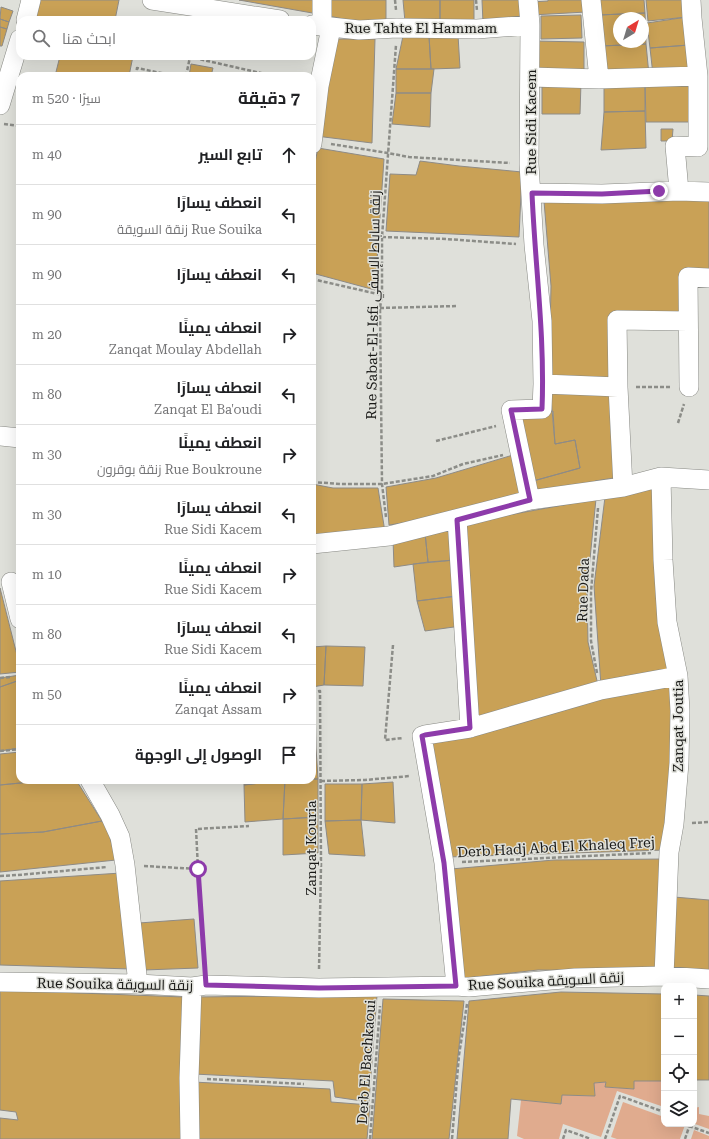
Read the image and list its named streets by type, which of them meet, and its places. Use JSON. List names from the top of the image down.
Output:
{
  "streets": {
    "street": [
      "Rue Tahte El Hammam",
      "Rue Sidi Kacem",
      "Zanqat Joutia",
      "Rue Souika زنقة السويقة"
    ],
    "path": [
      "Rue Sabat-El-Isfi زنقة ساباط الإسفي",
      "Rue Dada",
      "Derb Hadj Abd El Khaleq Frej",
      "Zanqat Kouria",
      "Derb El Bachkaoui"
    ]
  },
  "crossings": [
    ["Rue Tahte El Hammam", "Rue Sidi Kacem"],
    ["Rue Tahte El Hammam", "Rue Sabat-El-Isfi زنقة ساباط الإسفي"],
    ["Zanqat Joutia", "Derb Hadj Abd El Khaleq Frej"],
    ["Zanqat Joutia", "Rue Souika زنقة السويقة"],
    ["Zanqat Kouria", "Rue Souika زنقة السويقة"],
    ["Rue Souika زنقة السويقة", "Derb El Bachkaoui"]
  ],
  "north": "top right",
  "page": {
    "search": "ابحث هنا",
    "heading": ["7 دقيقة", "سيرًا · 520 m"],
    "list": [
      ["تابع السير", "40 m"],
      ["انعطف يسارًا", "Rue Souika زنقة السويقة", "90 m"],
      ["انعطف يسارًا", "90 m"],
      ["انعطف يمينًا", "Zanqat Moulay Abdellah", "20 m"],
      ["انعطف يسارًا", "Zanqat El Ba'oudi", "80 m"],
      ["انعطف يمينًا", "Rue Boukroune زنقة بوقرون", "30 m"],
      ["انعطف يسارًا", "Rue Sidi Kacem", "30 m"],
      ["انعطف يمينًا", "Rue Sidi Kacem", "10 m"],
      ["انعطف يسارًا", "Rue Sidi Kacem", "80 m"],
      ["انعطف يمينًا", "Zanqat Assam", "50 m"],
      "الوصول إلى الوجهة"
    ],
    "map_buttons": ["+", "−"]
  }
}
